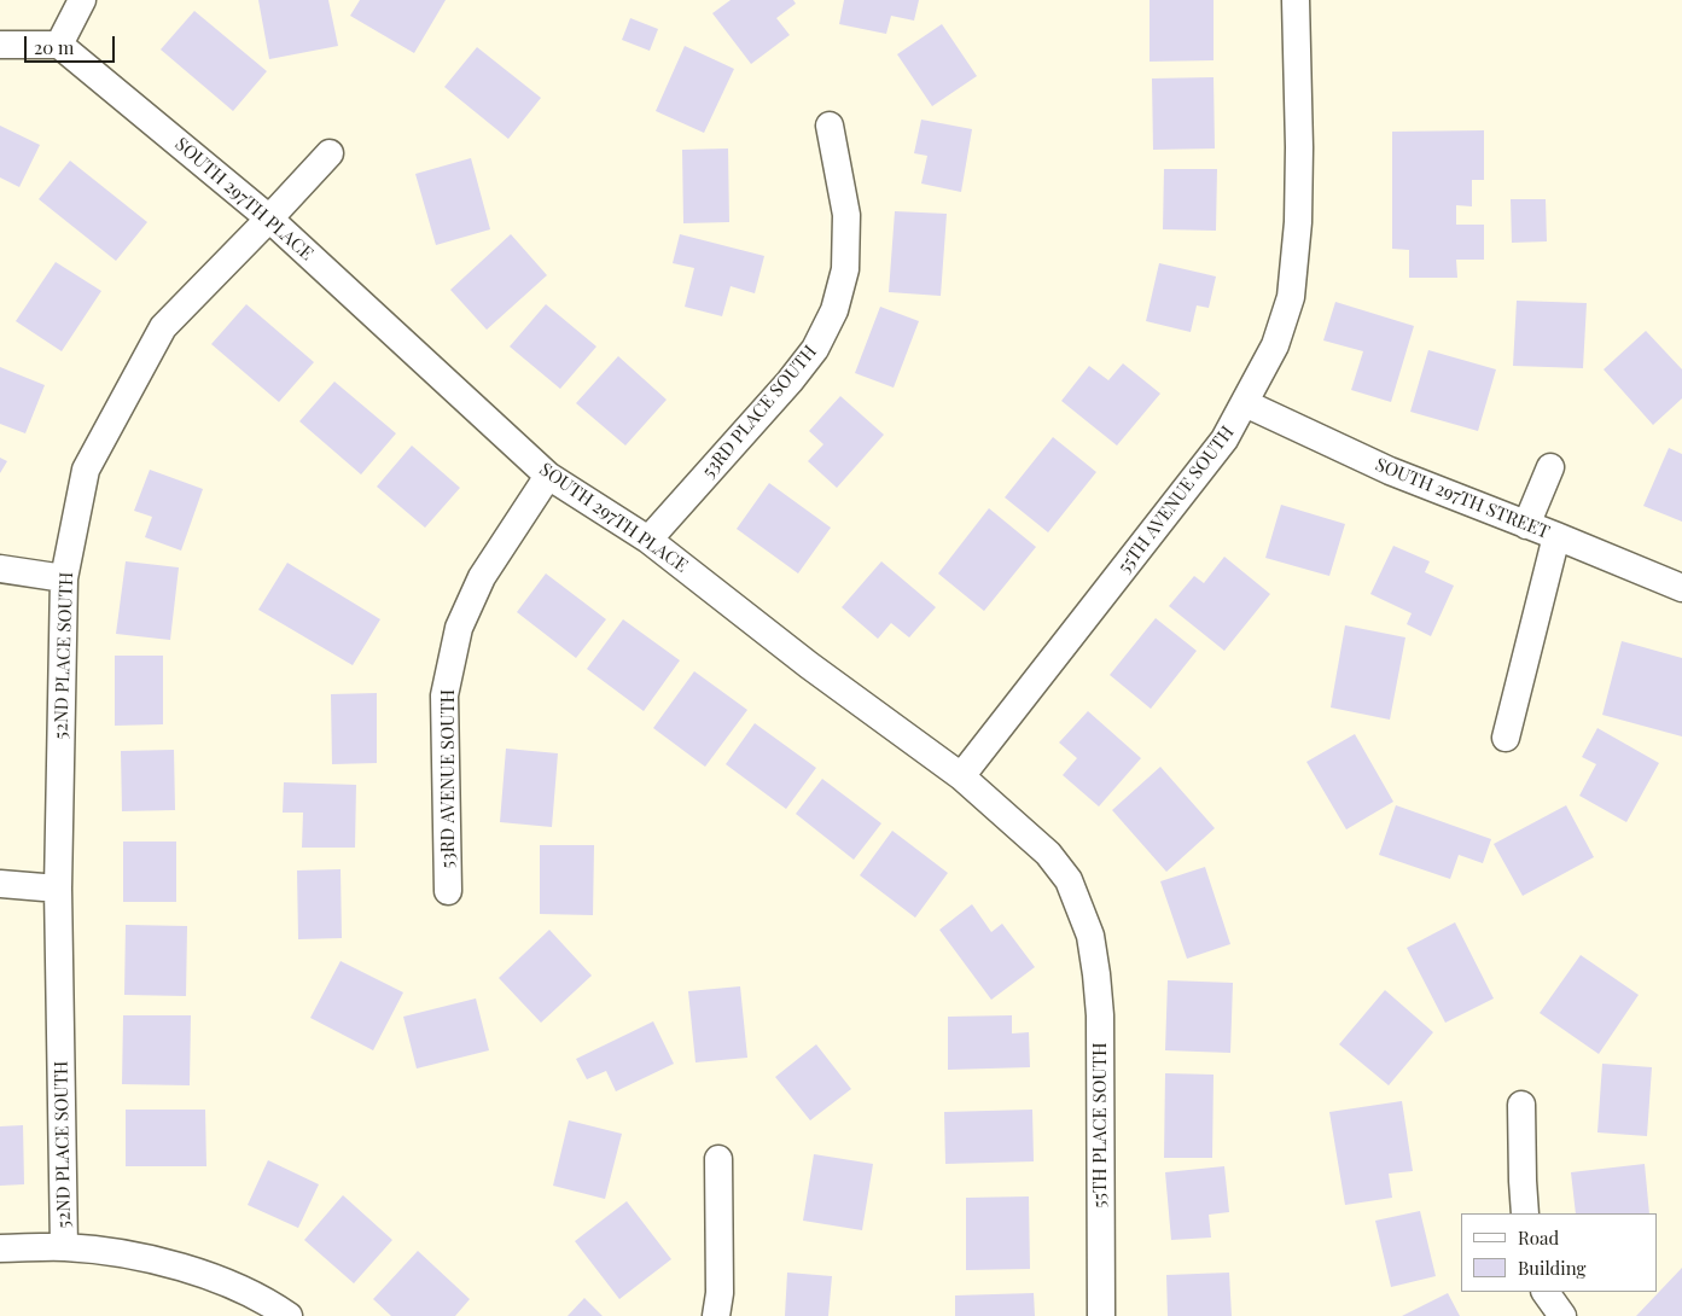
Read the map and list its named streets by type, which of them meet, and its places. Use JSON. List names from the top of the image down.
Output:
{
  "streets": {
    "street": [
      "SOUTH 297TH PLACE",
      "53RD PLACE SOUTH",
      "SOUTH 297TH STREET",
      "55TH AVENUE SOUTH",
      "52ND PLACE SOUTH",
      "53RD AVENUE SOUTH",
      "55TH PLACE SOUTH"
    ]
  },
  "crossings": [
    ["SOUTH 297TH PLACE", "53RD PLACE SOUTH"],
    ["SOUTH 297TH PLACE", "55TH AVENUE SOUTH"],
    ["SOUTH 297TH PLACE", "52ND PLACE SOUTH"],
    ["SOUTH 297TH PLACE", "53RD AVENUE SOUTH"],
    ["SOUTH 297TH PLACE", "55TH PLACE SOUTH"],
    ["SOUTH 297TH STREET", "55TH AVENUE SOUTH"]
  ],
  "legend": ["Road", "Building"],
  "scale_bar": "20 m"
}
